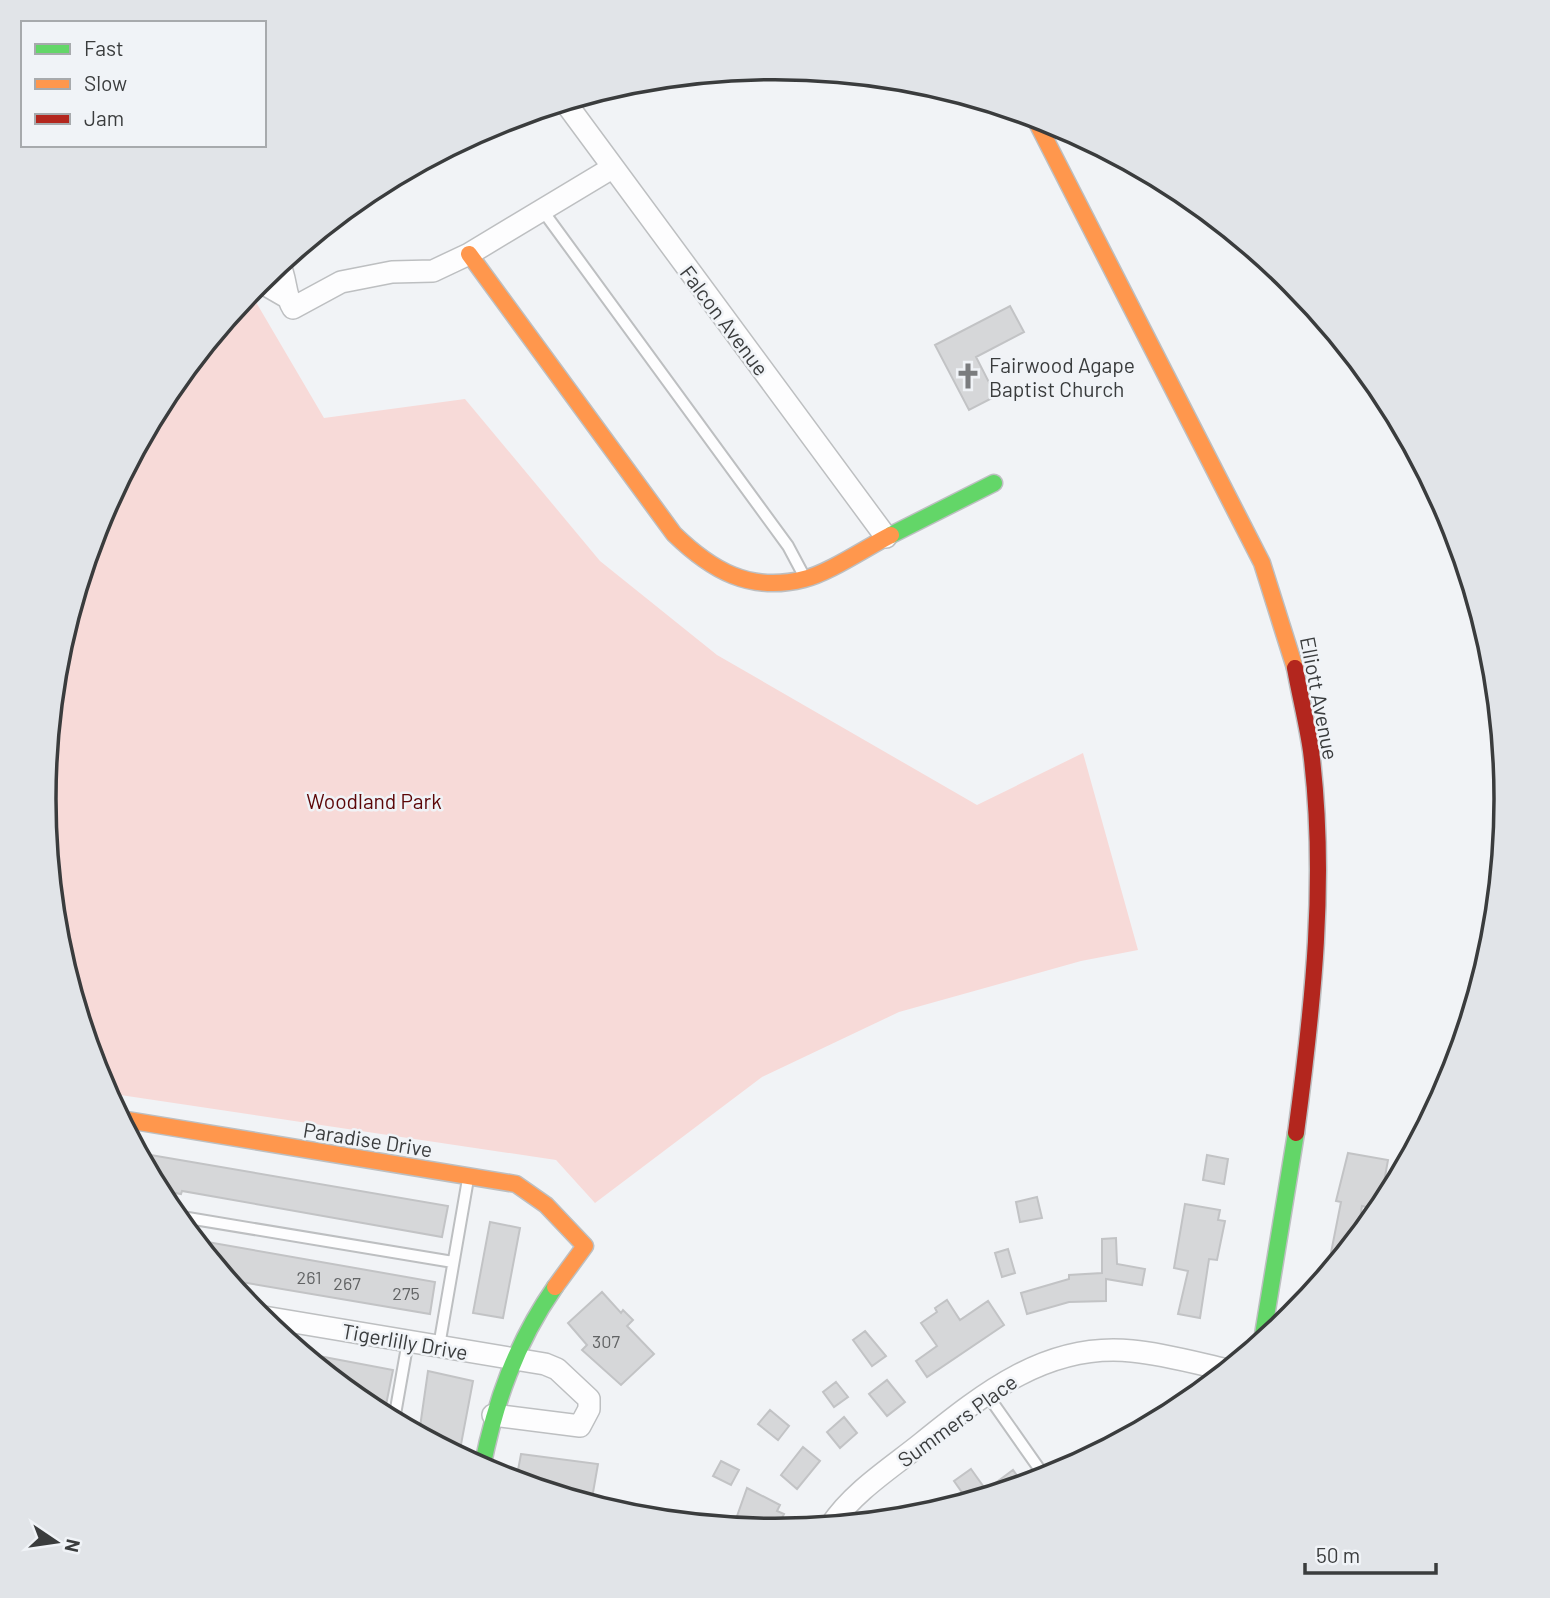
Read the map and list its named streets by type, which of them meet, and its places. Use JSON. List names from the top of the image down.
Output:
{
  "streets": {
    "street": [
      "Falcon Avenue",
      "Elliott Avenue",
      "Paradise Drive",
      "Tigerlilly Drive",
      "Summers Place"
    ]
  },
  "crossings": [
    ["Paradise Drive", "Tigerlilly Drive"]
  ],
  "parks": ["Woodland Park"],
  "places": {
    "church": ["Fairwood Agape Baptist Church"]
  },
  "house_numbers": [
    "261",
    "267",
    "275",
    "307"
  ],
  "legend": ["Fast", "Slow", "Jam"],
  "scale_bar": "50 m",
  "north": "right"
}
